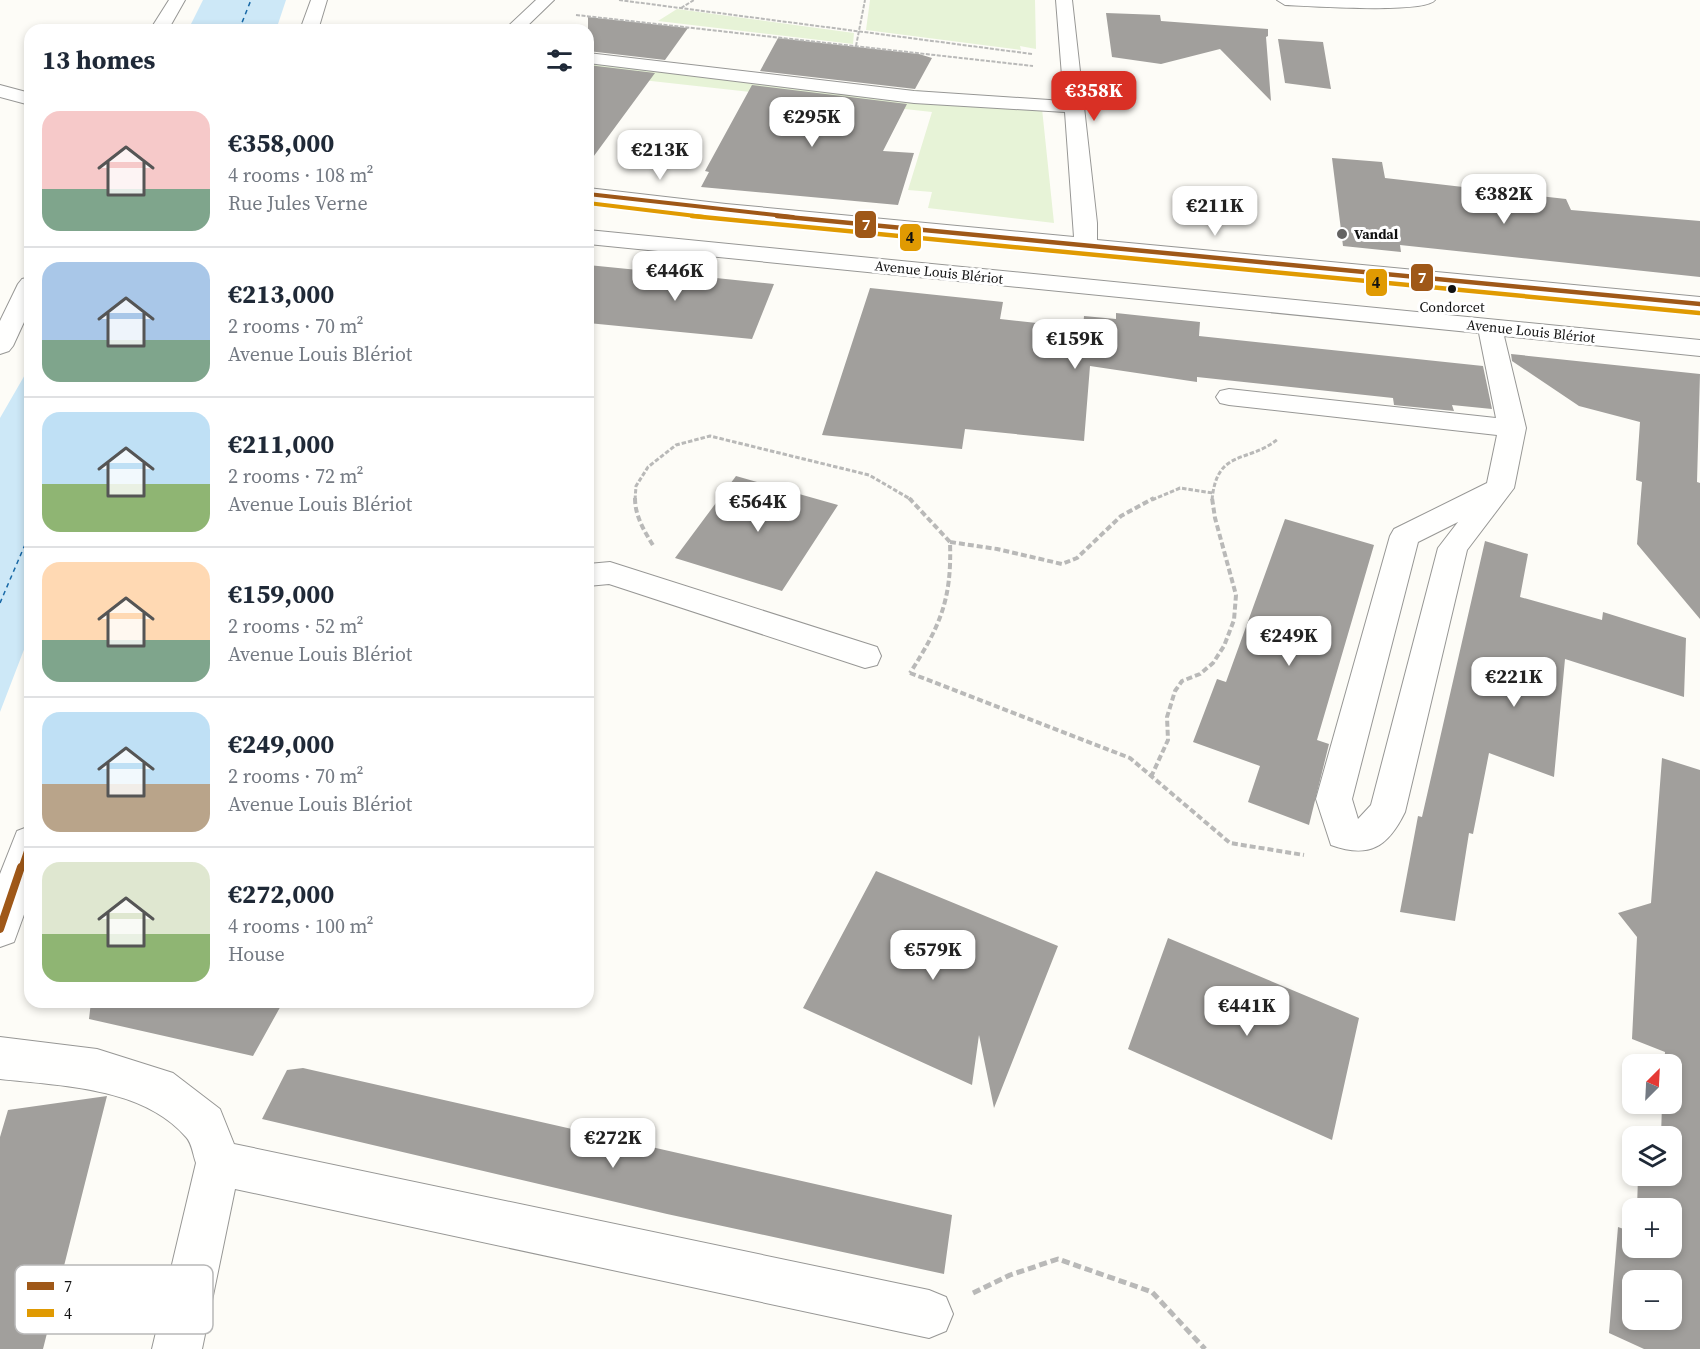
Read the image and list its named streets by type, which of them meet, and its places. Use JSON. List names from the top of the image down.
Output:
{
  "streets": {
    "street": ["Avenue Louis Blériot"]
  },
  "places": ["Vandal", "Condorcet"],
  "lines": ["transit line 7", "transit line 4"],
  "legend": ["7", "4"],
  "north": "top right",
  "page": {
    "heading": "13 homes",
    "price": [
      "€358K",
      "€295K",
      "€213K",
      "€382K",
      "€211K",
      "€446K",
      "€159K",
      "€564K",
      "€249K",
      "€221K",
      "€579K",
      "€441K",
      "€272K"
    ],
    "list": [
      {
        "name": "€358,000",
        "note": "4 rooms · 108 m² · Rue Jules Verne"
      },
      {
        "name": "€213,000",
        "note": "2 rooms · 70 m² · Avenue Louis Blériot"
      },
      {
        "name": "€211,000",
        "note": "2 rooms · 72 m² · Avenue Louis Blériot"
      },
      {
        "name": "€159,000",
        "note": "2 rooms · 52 m² · Avenue Louis Blériot"
      },
      {
        "name": "€249,000",
        "note": "2 rooms · 70 m² · Avenue Louis Blériot"
      },
      {
        "name": "€272,000",
        "note": "4 rooms · 100 m² · House"
      }
    ],
    "map_buttons": ["+", "−"]
  }
}
